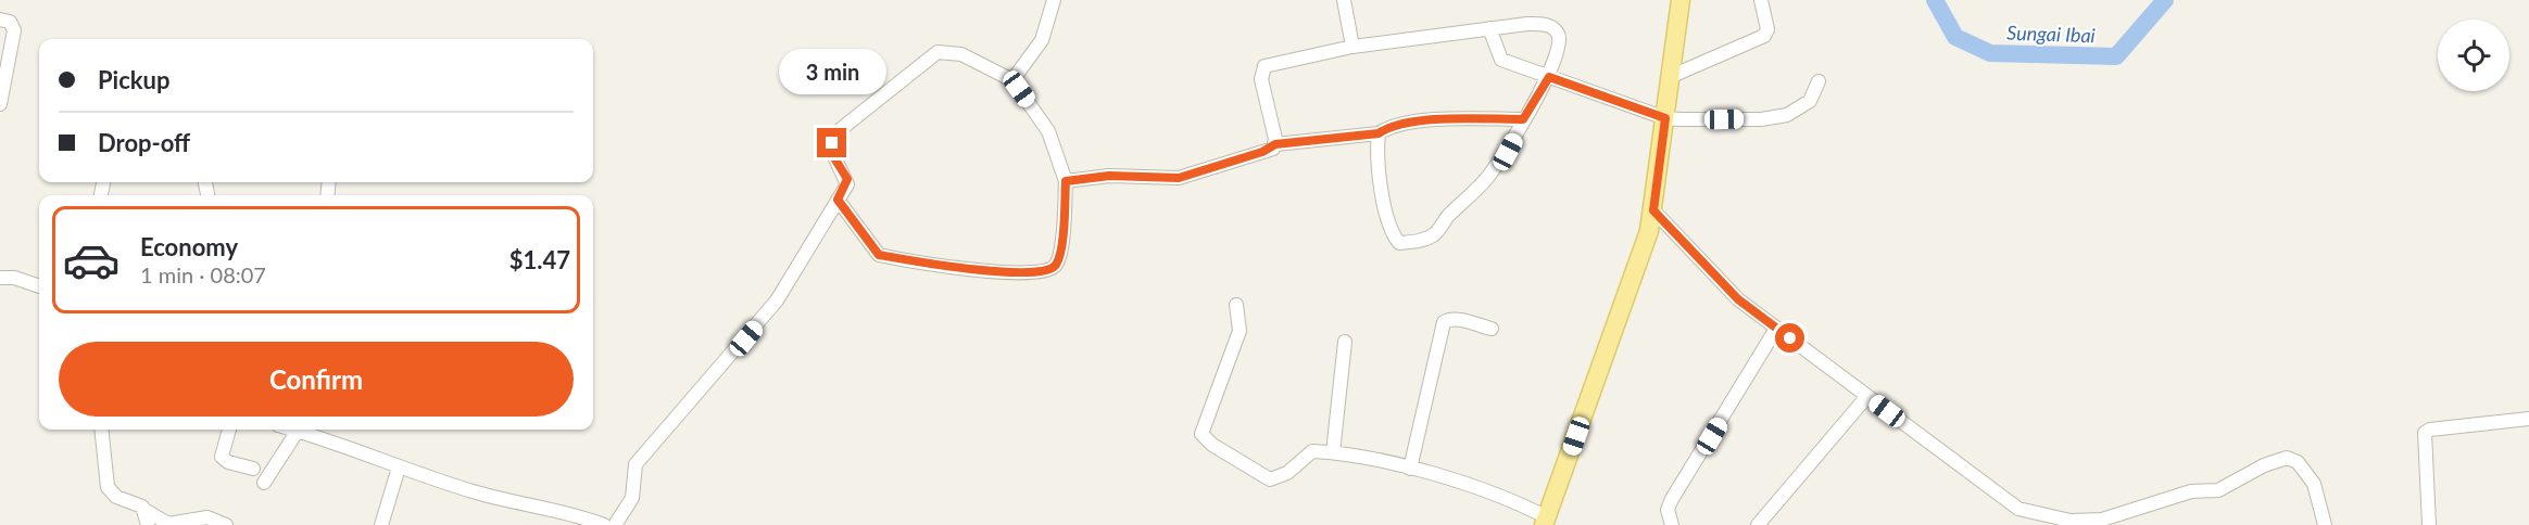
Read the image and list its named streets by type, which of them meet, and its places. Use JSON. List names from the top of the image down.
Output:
{
  "water": ["Sungai Ibai"],
  "page": {
    "banner": ["Pickup", "Drop-off"],
    "bubble": "3 min",
    "list": [
      {
        "name": "Economy",
        "note": "1 min · 08:07",
        "value": "$1.47"
      }
    ],
    "buttons": "Confirm"
  }
}
